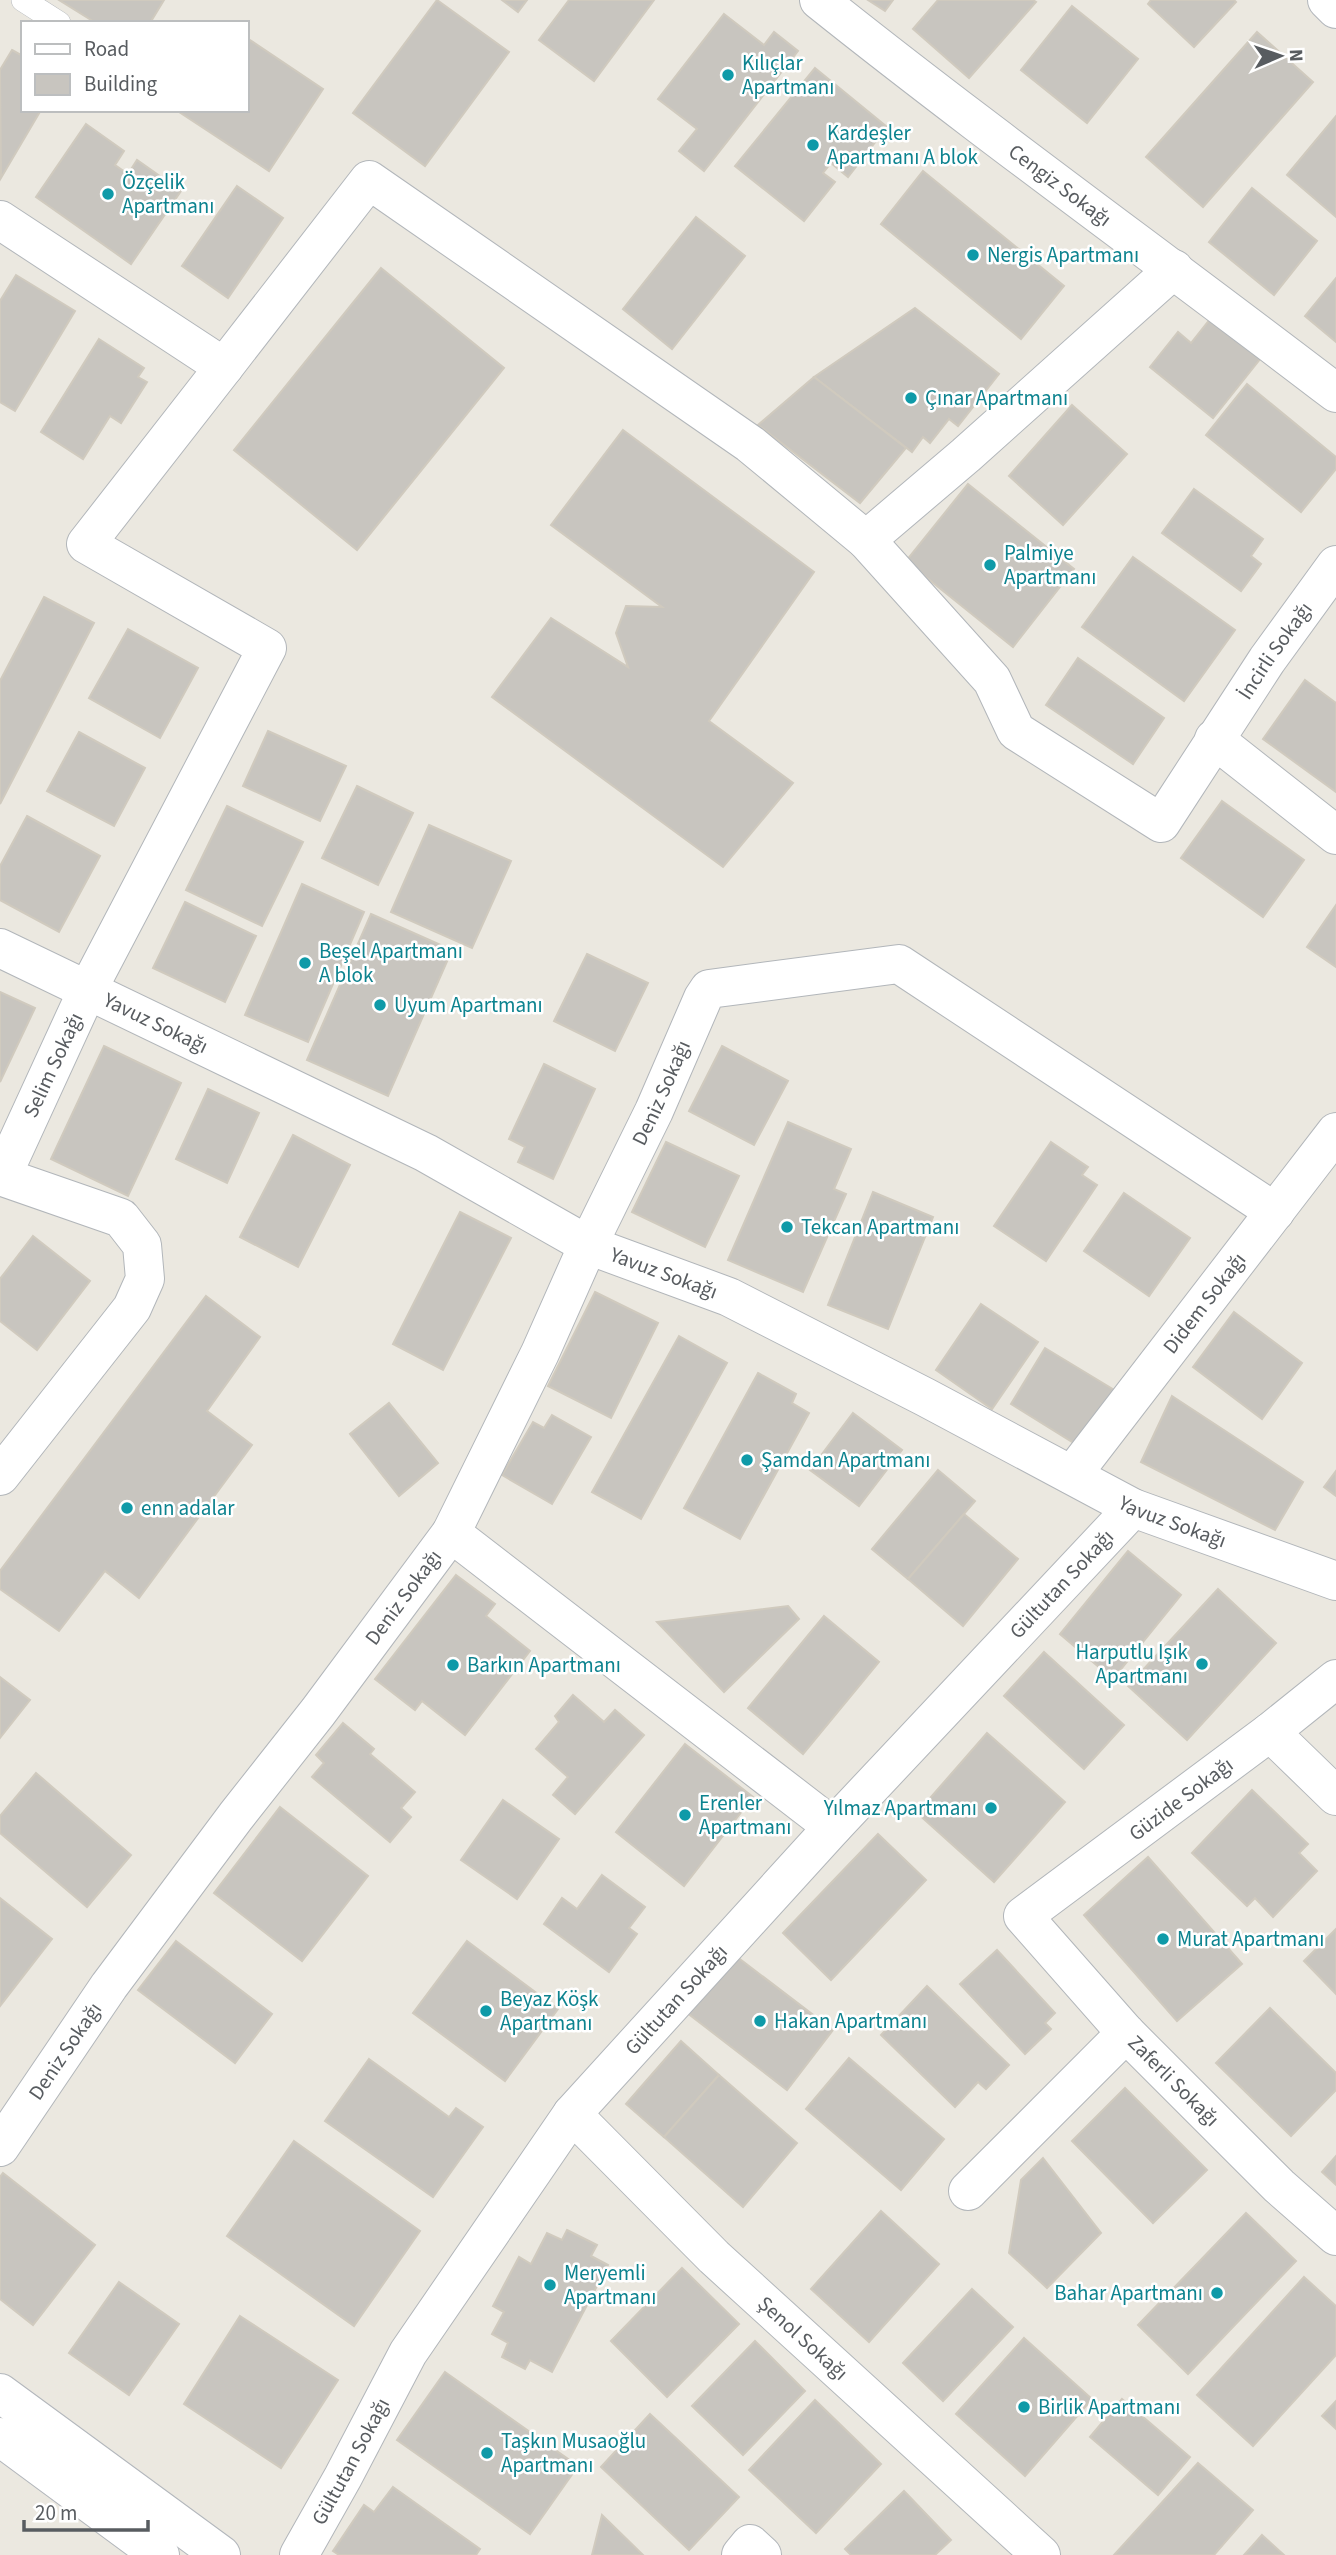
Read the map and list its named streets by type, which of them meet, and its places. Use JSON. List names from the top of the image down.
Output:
{
  "streets": {
    "street": [
      "Cengiz Sokağı",
      "İncirli Sokağı",
      "Yavuz Sokağı",
      "Selim Sokağı",
      "Deniz Sokağı",
      "Didem Sokağı",
      "Gültutan Sokağı",
      "Güzide Sokağı",
      "Zaferli Sokağı",
      "Şenol Sokağı"
    ]
  },
  "crossings": [
    ["Yavuz Sokağı", "Selim Sokağı"],
    ["Yavuz Sokağı", "Deniz Sokağı"],
    ["Yavuz Sokağı", "Didem Sokağı"],
    ["Yavuz Sokağı", "Gültutan Sokağı"],
    ["Deniz Sokağı", "Didem Sokağı"],
    ["Gültutan Sokağı", "Şenol Sokağı"],
    ["Güzide Sokağı", "Zaferli Sokağı"]
  ],
  "places": [
    "Kılıçlar Apartmanı",
    "Kardeşler Apartmanı A blok",
    "Özçelik Apartmanı",
    "Nergis Apartmanı",
    "Çınar Apartmanı",
    "Palmiye Apartmanı",
    "Beşel Apartmanı A blok",
    "Uyum Apartmanı",
    "Tekcan Apartmanı",
    "Şamdan Apartmanı",
    "enn adalar",
    "Harputlu Işık Apartmanı",
    "Barkın Apartmanı",
    "Yılmaz Apartmanı",
    "Erenler Apartmanı",
    "Murat Apartmanı",
    "Beyaz Köşk Apartmanı",
    "Hakan Apartmanı",
    "Meryemli Apartmanı",
    "Bahar Apartmanı",
    "Birlik Apartmanı",
    "Taşkın Musaoğlu Apartmanı"
  ],
  "legend": ["Road", "Building"],
  "scale_bar": "20 m",
  "north": "right"
}
